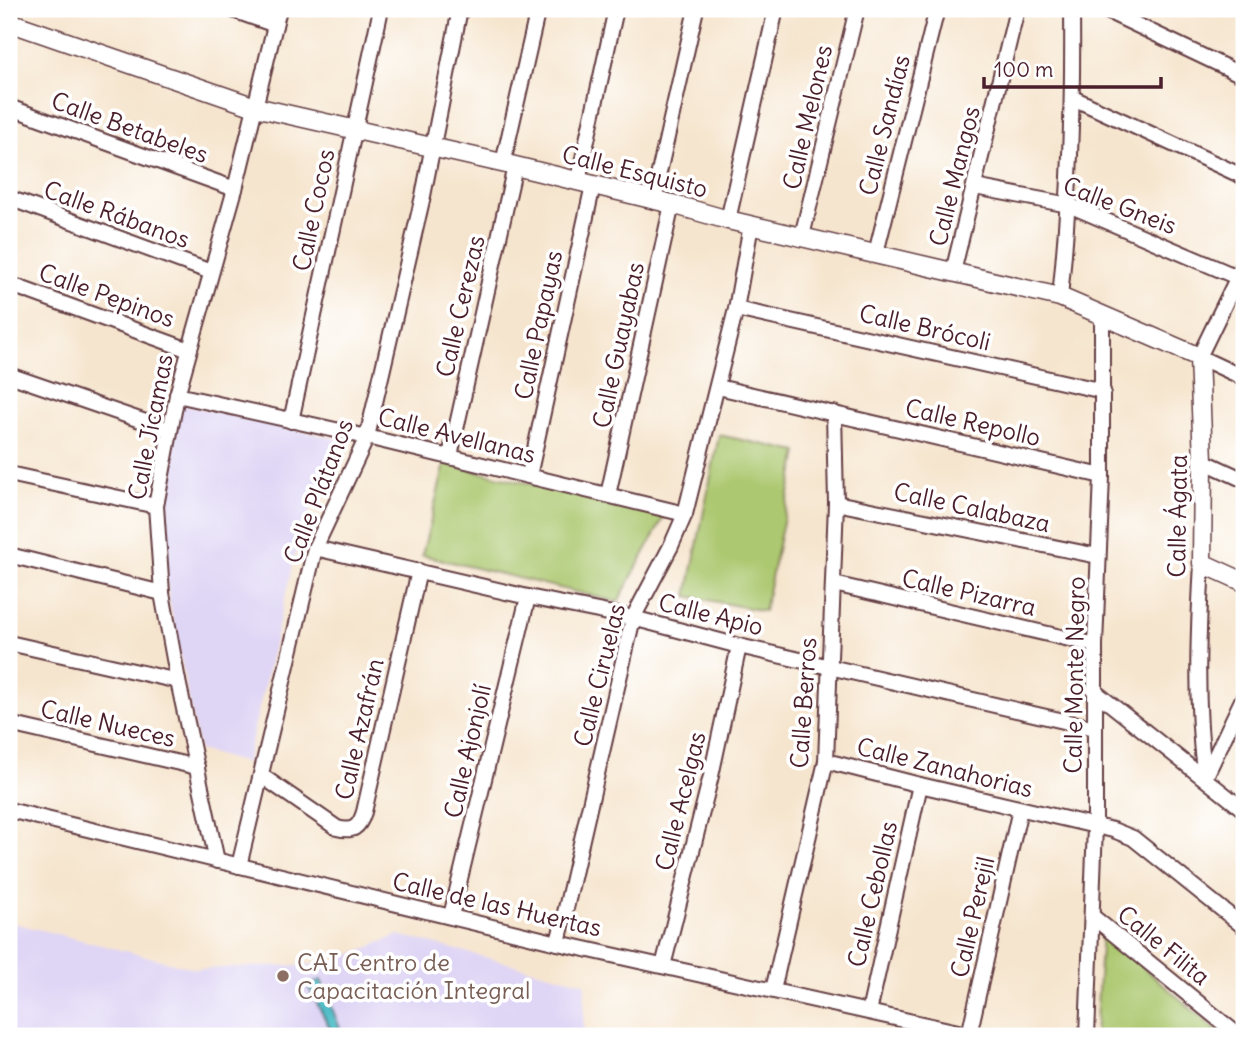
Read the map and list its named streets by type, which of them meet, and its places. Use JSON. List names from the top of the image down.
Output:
{
  "streets": {
    "street": [
      "Calle Melones",
      "Calle Sandías",
      "Calle Betabeles",
      "Calle Esquisto",
      "Calle Mangos",
      "Calle Gneis",
      "Calle Cocos",
      "Calle Rábanos",
      "Calle Pepinos",
      "Calle Cerezas",
      "Calle Papayas",
      "Calle Brócoli",
      "Calle Guayabas",
      "Calle Repollo",
      "Calle Jícamas",
      "Calle Avellanas",
      "Calle Plátanos",
      "Calle Calabaza",
      "Calle Ágata",
      "Calle Pizarra",
      "Calle Apio",
      "Calle Ciruelas",
      "Calle Monte Negro",
      "Calle Berros",
      "Calle Nueces",
      "Calle Azafrán",
      "Calle Ajonjolí",
      "Calle Zanahorias",
      "Calle Acelgas",
      "Calle Cebollas",
      "Calle de las Huertas",
      "Calle Perejil",
      "Calle Filita"
    ]
  },
  "crossings": [
    ["Calle Melones", "Calle Esquisto"],
    ["Calle Sandías", "Calle Esquisto"],
    ["Calle Betabeles", "Calle Jícamas"],
    ["Calle Esquisto", "Calle Mangos"],
    ["Calle Esquisto", "Calle Cocos"],
    ["Calle Esquisto", "Calle Cerezas"],
    ["Calle Esquisto", "Calle Papayas"],
    ["Calle Esquisto", "Calle Guayabas"],
    ["Calle Esquisto", "Calle Jícamas"],
    ["Calle Esquisto", "Calle Plátanos"],
    ["Calle Esquisto", "Calle Ágata"],
    ["Calle Esquisto", "Calle Ciruelas"],
    ["Calle Esquisto", "Calle Monte Negro"],
    ["Calle Mangos", "Calle Gneis"],
    ["Calle Gneis", "Calle Ágata"],
    ["Calle Cocos", "Calle Avellanas"],
    ["Calle Rábanos", "Calle Jícamas"],
    ["Calle Pepinos", "Calle Jícamas"],
    ["Calle Cerezas", "Calle Avellanas"],
    ["Calle Papayas", "Calle Avellanas"],
    ["Calle Brócoli", "Calle Ciruelas"],
    ["Calle Brócoli", "Calle Monte Negro"],
    ["Calle Guayabas", "Calle Avellanas"],
    ["Calle Repollo", "Calle Monte Negro"],
    ["Calle Repollo", "Calle Berros"],
    ["Calle Jícamas", "Calle Avellanas"],
    ["Calle Jícamas", "Calle Nueces"],
    ["Calle Jícamas", "Calle de las Huertas"],
    ["Calle Avellanas", "Calle Plátanos"],
    ["Calle Avellanas", "Calle Ciruelas"],
    ["Calle Plátanos", "Calle Apio"],
    ["Calle Plátanos", "Calle Azafrán"],
    ["Calle Plátanos", "Calle de las Huertas"],
    ["Calle Calabaza", "Calle Monte Negro"],
    ["Calle Calabaza", "Calle Berros"],
    ["Calle Pizarra", "Calle Monte Negro"],
    ["Calle Pizarra", "Calle Berros"],
    ["Calle Apio", "Calle Ciruelas"],
    ["Calle Apio", "Calle Monte Negro"],
    ["Calle Apio", "Calle Berros"],
    ["Calle Apio", "Calle Azafrán"],
    ["Calle Apio", "Calle Ajonjolí"],
    ["Calle Apio", "Calle Acelgas"],
    ["Calle Ciruelas", "Calle de las Huertas"],
    ["Calle Monte Negro", "Calle Zanahorias"],
    ["Calle Monte Negro", "Calle Filita"],
    ["Calle Berros", "Calle Zanahorias"],
    ["Calle Berros", "Calle de las Huertas"],
    ["Calle Ajonjolí", "Calle de las Huertas"],
    ["Calle Zanahorias", "Calle Cebollas"],
    ["Calle Zanahorias", "Calle Perejil"],
    ["Calle Acelgas", "Calle de las Huertas"],
    ["Calle Cebollas", "Calle de las Huertas"],
    ["Calle de las Huertas", "Calle Perejil"]
  ],
  "places": ["CAI Centro de Capacitación Integral"],
  "scale_bar": "100 m"
}
